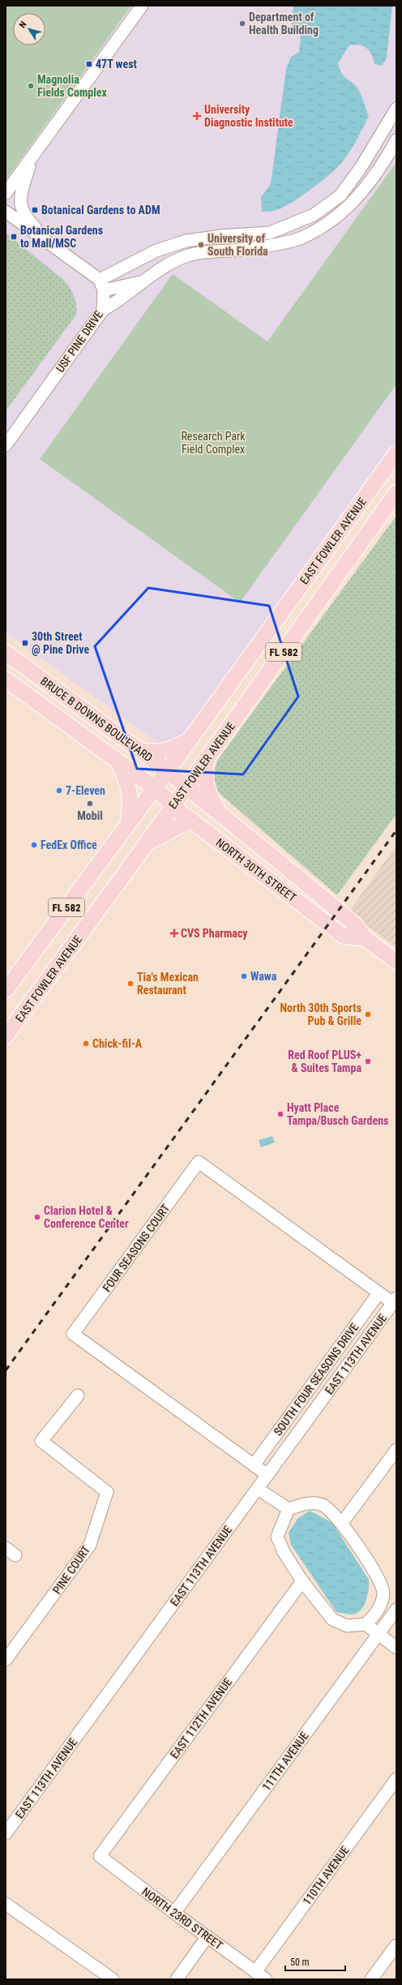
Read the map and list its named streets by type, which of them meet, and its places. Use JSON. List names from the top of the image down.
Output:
{
  "streets": {
    "main road": [
      "EAST FOWLER AVENUE",
      "FL 582",
      "BRUCE B DOWNS BOULEVARD",
      "NORTH 30TH STREET"
    ],
    "street": [
      "USF PINE DRIVE",
      "FOUR SEASONS COURT",
      "EAST 113TH AVENUE",
      "SOUTH FOUR SEASONS DRIVE",
      "PINE COURT",
      "EAST 112TH AVENUE",
      "111TH AVENUE",
      "110TH AVENUE",
      "NORTH 23RD STREET"
    ]
  },
  "crossings": [
    ["EAST FOWLER AVENUE", "BRUCE B DOWNS BOULEVARD"],
    ["EAST FOWLER AVENUE", "NORTH 30TH STREET"],
    ["BRUCE B DOWNS BOULEVARD", "NORTH 30TH STREET"],
    ["FOUR SEASONS COURT", "EAST 113TH AVENUE"],
    ["FOUR SEASONS COURT", "SOUTH FOUR SEASONS DRIVE"],
    ["EAST 112TH AVENUE", "NORTH 23RD STREET"],
    ["111TH AVENUE", "NORTH 23RD STREET"],
    ["110TH AVENUE", "NORTH 23RD STREET"]
  ],
  "parks": ["Research Park Field Complex"],
  "places": {
    "other": [
      "Department of Health Building",
      "Magnolia Fields Complex",
      "University of South Florida",
      "7-Eleven",
      "Mobil",
      "FedEx Office",
      "Wawa",
      "Tia's Mexican Restaurant",
      "North 30th Sports Pub & Grille",
      "Chick-fil-A",
      "Red Roof PLUS+ & Suites Tampa",
      "Hyatt Place Tampa/Busch Gardens",
      "Clarion Hotel & Conference Center"
    ],
    "transit": [
      "47T west",
      "Botanical Gardens to ADM",
      "Botanical Gardens to Mall/MSC",
      "30th Street @ Pine Drive"
    ],
    "health": ["University Diagnostic Institute", "CVS Pharmacy"]
  },
  "scale_bar": "50 m",
  "north": "top left"
}
